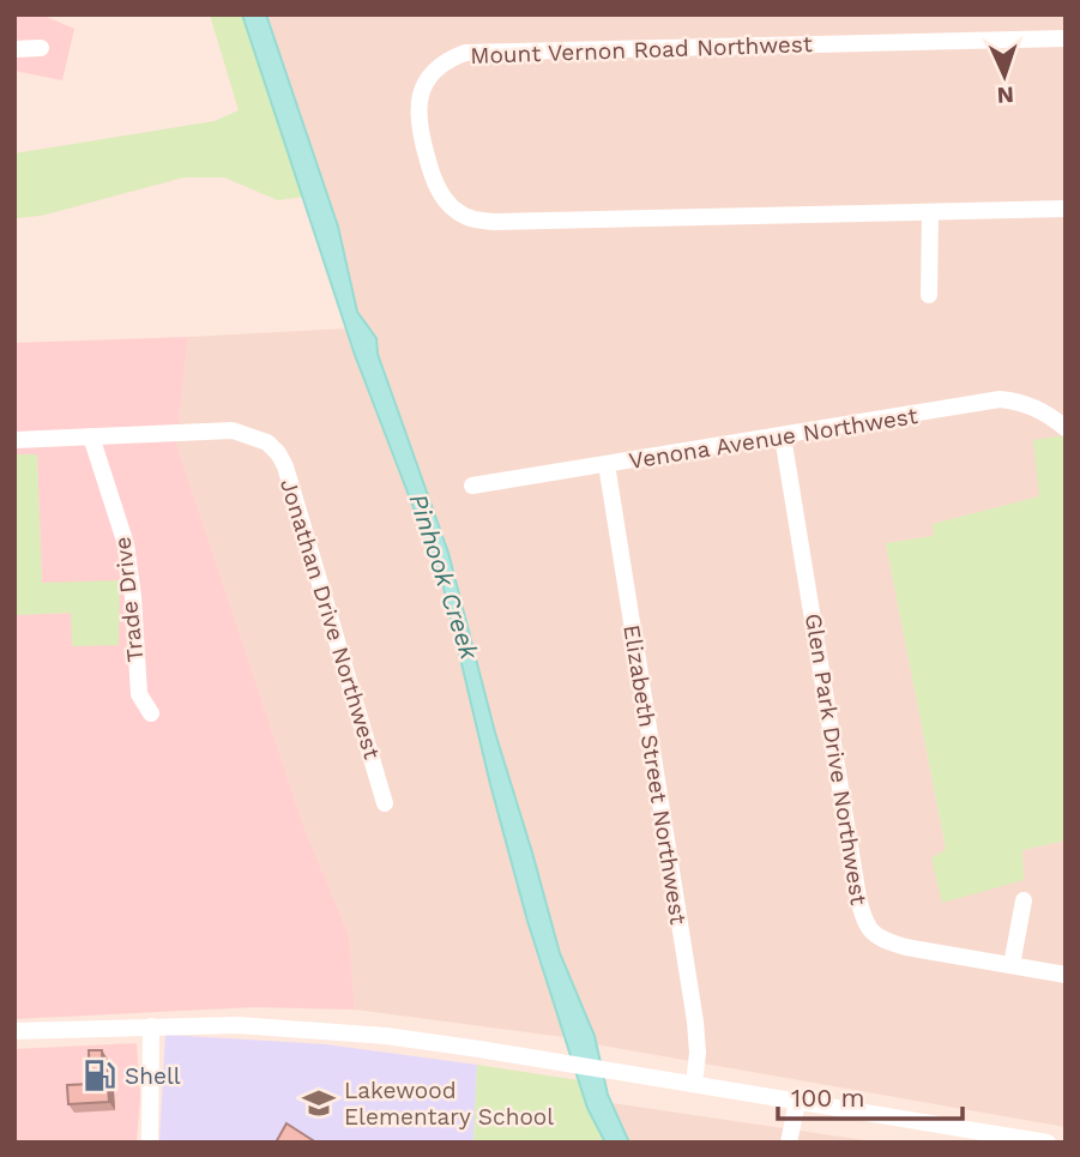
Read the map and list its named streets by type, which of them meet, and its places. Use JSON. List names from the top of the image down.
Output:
{
  "streets": {
    "street": [
      "Mount Vernon Road Northwest",
      "Venona Avenue Northwest",
      "Trade Drive",
      "Jonathan Drive Northwest",
      "Glen Park Drive Northwest",
      "Elizabeth Street Northwest"
    ]
  },
  "crossings": [
    ["Venona Avenue Northwest", "Glen Park Drive Northwest"],
    ["Venona Avenue Northwest", "Elizabeth Street Northwest"],
    ["Trade Drive", "Jonathan Drive Northwest"]
  ],
  "water": ["Pinhook Creek"],
  "places": {
    "fuel station": ["Shell"],
    "school or university": ["Lakewood Elementary School"]
  },
  "scale_bar": "100 m",
  "north": "bottom"
}
